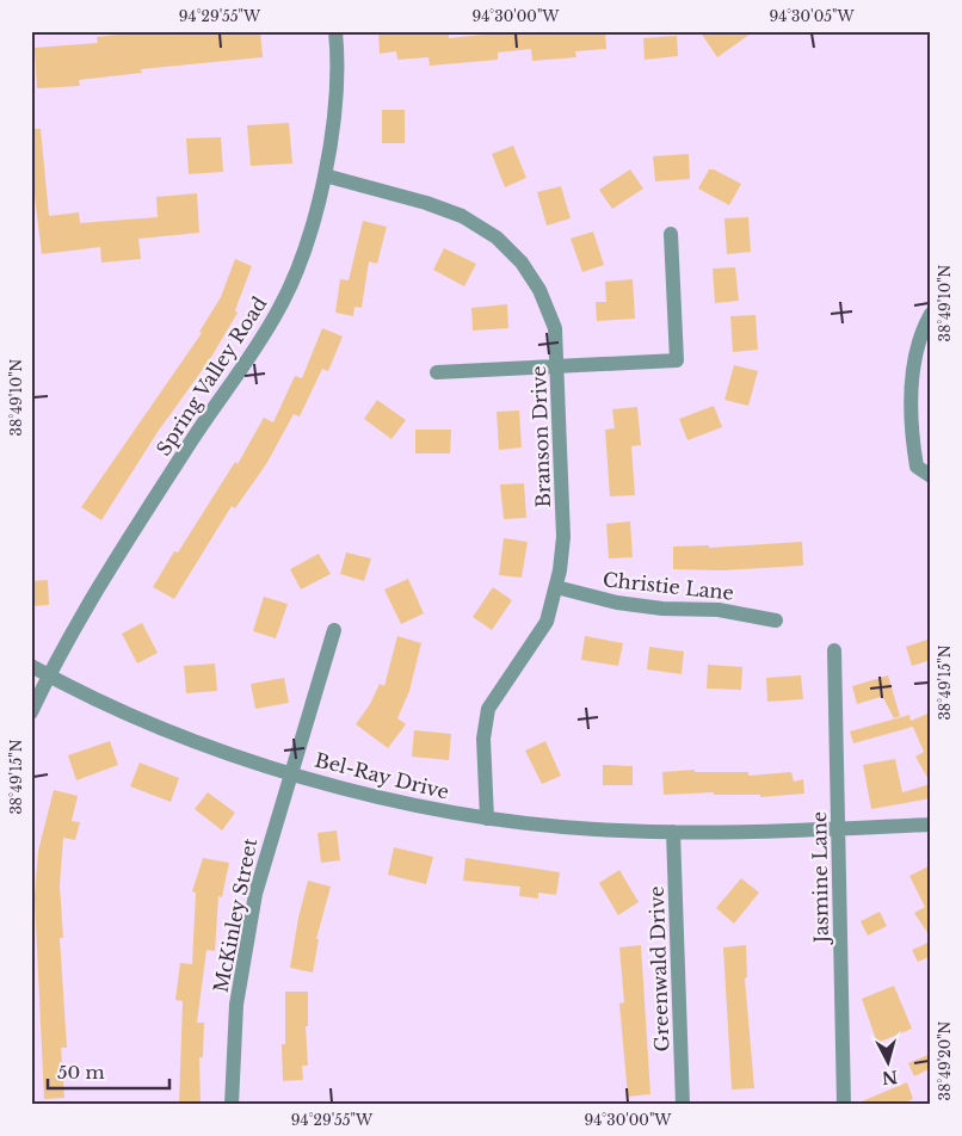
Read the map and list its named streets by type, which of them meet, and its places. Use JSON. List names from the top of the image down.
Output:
{
  "streets": {
    "street": [
      "Spring Valley Road",
      "Branson Drive",
      "Christie Lane",
      "Bel-Ray Drive",
      "Jasmine Lane",
      "McKinley Street",
      "Greenwald Drive"
    ]
  },
  "crossings": [
    ["Spring Valley Road", "Branson Drive"],
    ["Spring Valley Road", "Bel-Ray Drive"],
    ["Branson Drive", "Christie Lane"],
    ["Branson Drive", "Bel-Ray Drive"],
    ["Bel-Ray Drive", "Jasmine Lane"],
    ["Bel-Ray Drive", "McKinley Street"],
    ["Bel-Ray Drive", "Greenwald Drive"]
  ],
  "scale_bar": "50 m",
  "north": "bottom",
  "coordinates": [
    "94°29'55\"W",
    "94°30'00\"W",
    "94°30'05\"W",
    "38°49'10\"N",
    "38°49'15\"N",
    "38°49'20\"N"
  ]
}
